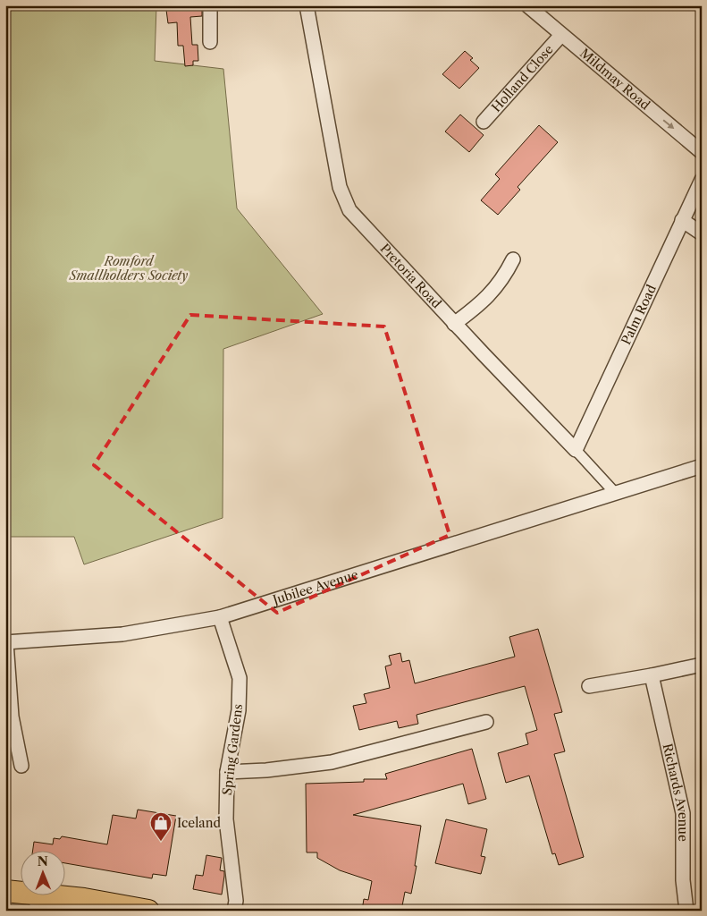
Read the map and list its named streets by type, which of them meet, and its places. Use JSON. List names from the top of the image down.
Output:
{
  "streets": {
    "street": [
      "Holland Close",
      "Mildmay Road",
      "Pretoria Road",
      "Palm Road",
      "Jubilee Avenue",
      "Spring Gardens",
      "Richards Avenue"
    ]
  },
  "crossings": [
    ["Holland Close", "Mildmay Road"],
    ["Pretoria Road", "Palm Road"],
    ["Pretoria Road", "Jubilee Avenue"],
    ["Jubilee Avenue", "Spring Gardens"]
  ],
  "one_way": ["Mildmay Road"],
  "parks": ["Romford Smallholders Society"],
  "places": {
    "shop": ["Iceland"]
  },
  "north": "top"
}
